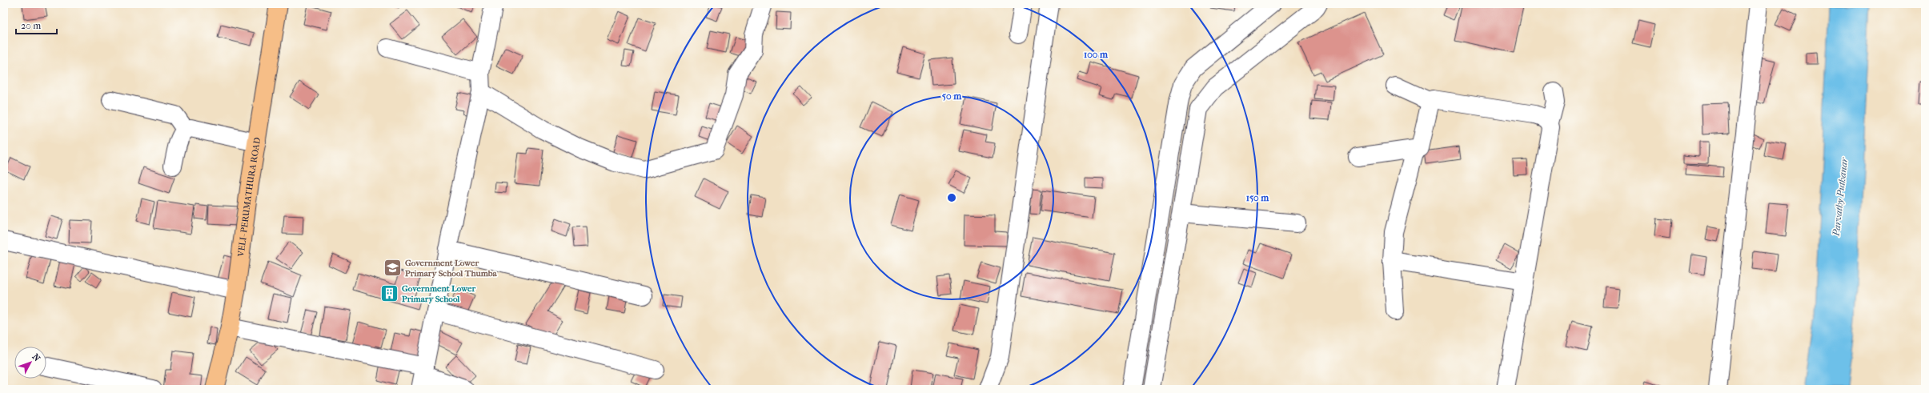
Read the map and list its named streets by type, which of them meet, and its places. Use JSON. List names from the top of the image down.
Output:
{
  "streets": {
    "main road": ["VELI- PERUMATHURA ROAD"]
  },
  "water": ["Parvathy Puthanar"],
  "places": {
    "school or university": ["Government Lower Primary School Thumba"],
    "building": ["Government Lower Primary School"]
  },
  "scale_bar": "20 m",
  "north": "top right",
  "rings": ["100 m", "50 m", "150 m"]
}
